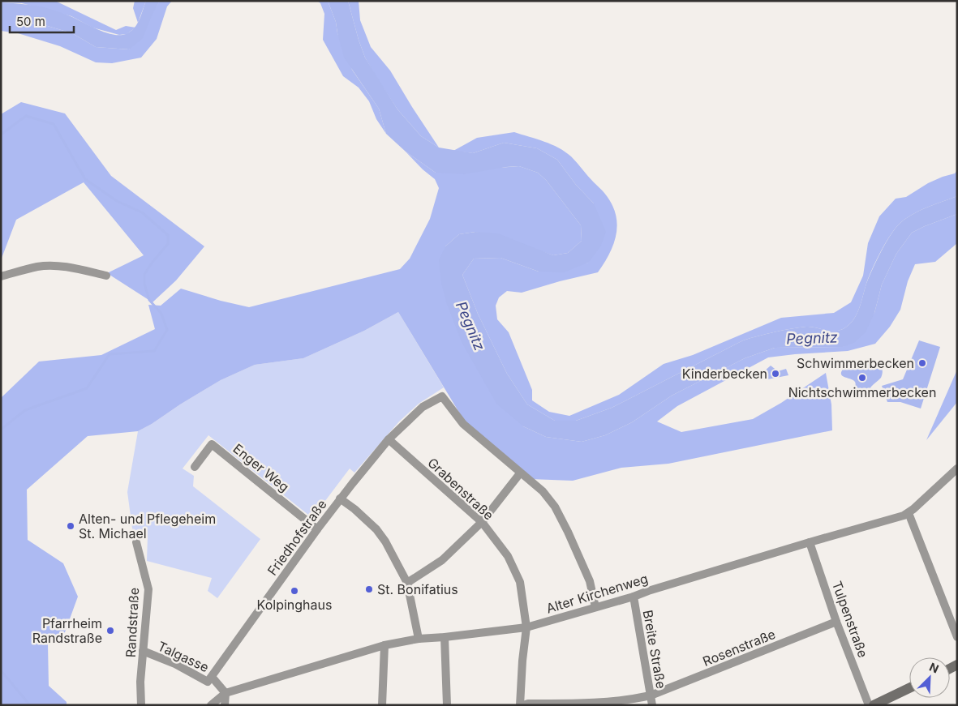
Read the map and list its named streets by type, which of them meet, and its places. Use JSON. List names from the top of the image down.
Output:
{
  "streets": {
    "street": [
      "Enger Weg",
      "Grabenstraße",
      "Friedhofstraße",
      "Alter Kirchenweg",
      "Tulpenstraße",
      "Randstraße",
      "Rosenstraße",
      "Breite Straße",
      "Talgasse"
    ]
  },
  "crossings": [
    ["Enger Weg", "Friedhofstraße"],
    ["Grabenstraße", "Friedhofstraße"],
    ["Grabenstraße", "Alter Kirchenweg"],
    ["Grabenstraße", "Rosenstraße"],
    ["Grabenstraße", "Breite Straße"],
    ["Friedhofstraße", "Talgasse"],
    ["Alter Kirchenweg", "Tulpenstraße"],
    ["Alter Kirchenweg", "Breite Straße"],
    ["Tulpenstraße", "Rosenstraße"],
    ["Randstraße", "Talgasse"],
    ["Rosenstraße", "Breite Straße"]
  ],
  "water": ["Pegnitz"],
  "places": [
    "Schwimmerbecken",
    "Kinderbecken",
    "Nichtschwimmerbecken",
    "Alten- und Pflegeheim St. Michael",
    "St. Bonifatius",
    "Kolpinghaus",
    "Pfarrheim Randstraße"
  ],
  "scale_bar": "50 m",
  "north": "top right"
}
